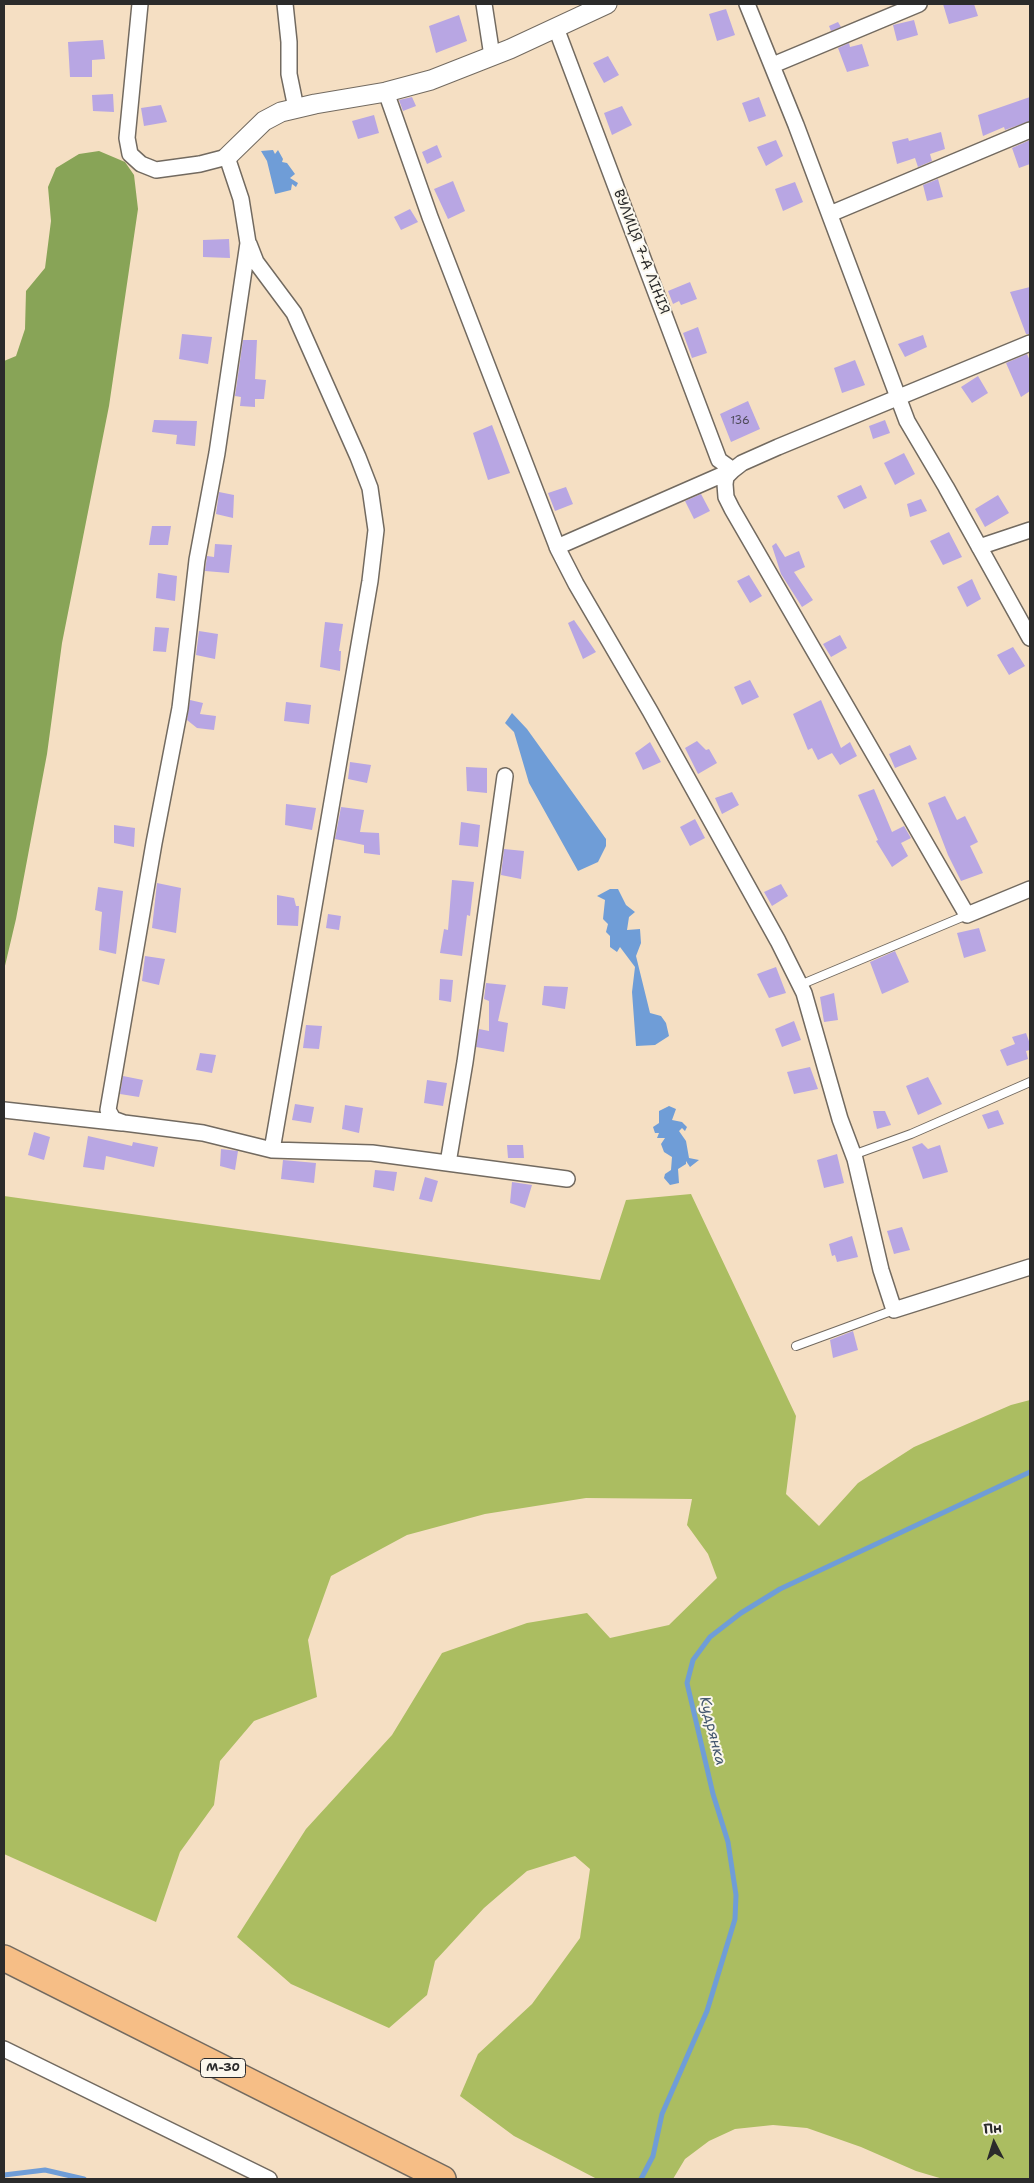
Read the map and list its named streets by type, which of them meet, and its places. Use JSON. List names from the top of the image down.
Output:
{
  "streets": {
    "highway": ["М-30"],
    "street": ["ВУЛИЦЯ 7-А ЛІНІЯ"]
  },
  "water": ["Кудрянка"],
  "house_numbers": ["136"],
  "north": "top"
}
